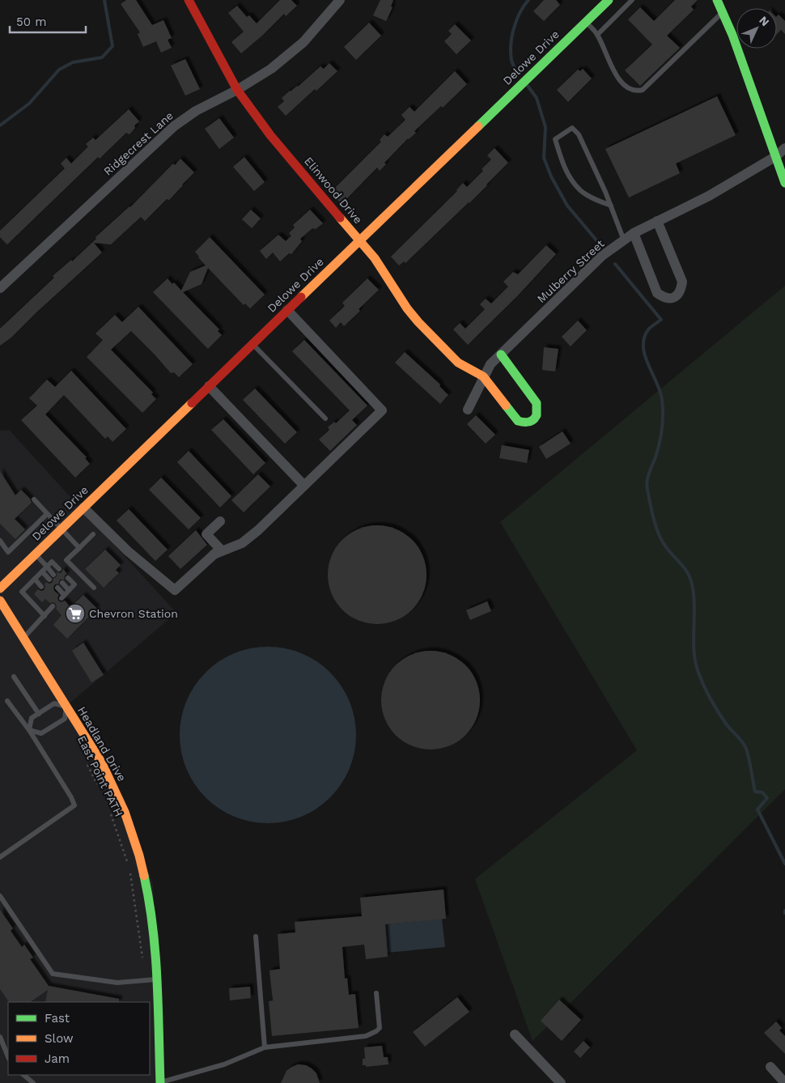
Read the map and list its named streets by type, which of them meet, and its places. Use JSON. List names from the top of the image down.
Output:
{
  "streets": {
    "street": [
      "Delowe Drive",
      "Ridgecrest Lane",
      "Elinwood Drive",
      "Mulberry Street",
      "Headland Drive"
    ],
    "path": ["East Point PATH"]
  },
  "crossings": [
    ["Delowe Drive", "Elinwood Drive"],
    ["Ridgecrest Lane", "Elinwood Drive"],
    ["Elinwood Drive", "Mulberry Street"]
  ],
  "places": {
    "supermarket": ["Chevron Station"]
  },
  "legend": ["Fast", "Slow", "Jam"],
  "scale_bar": "50 m",
  "north": "top right"
}
